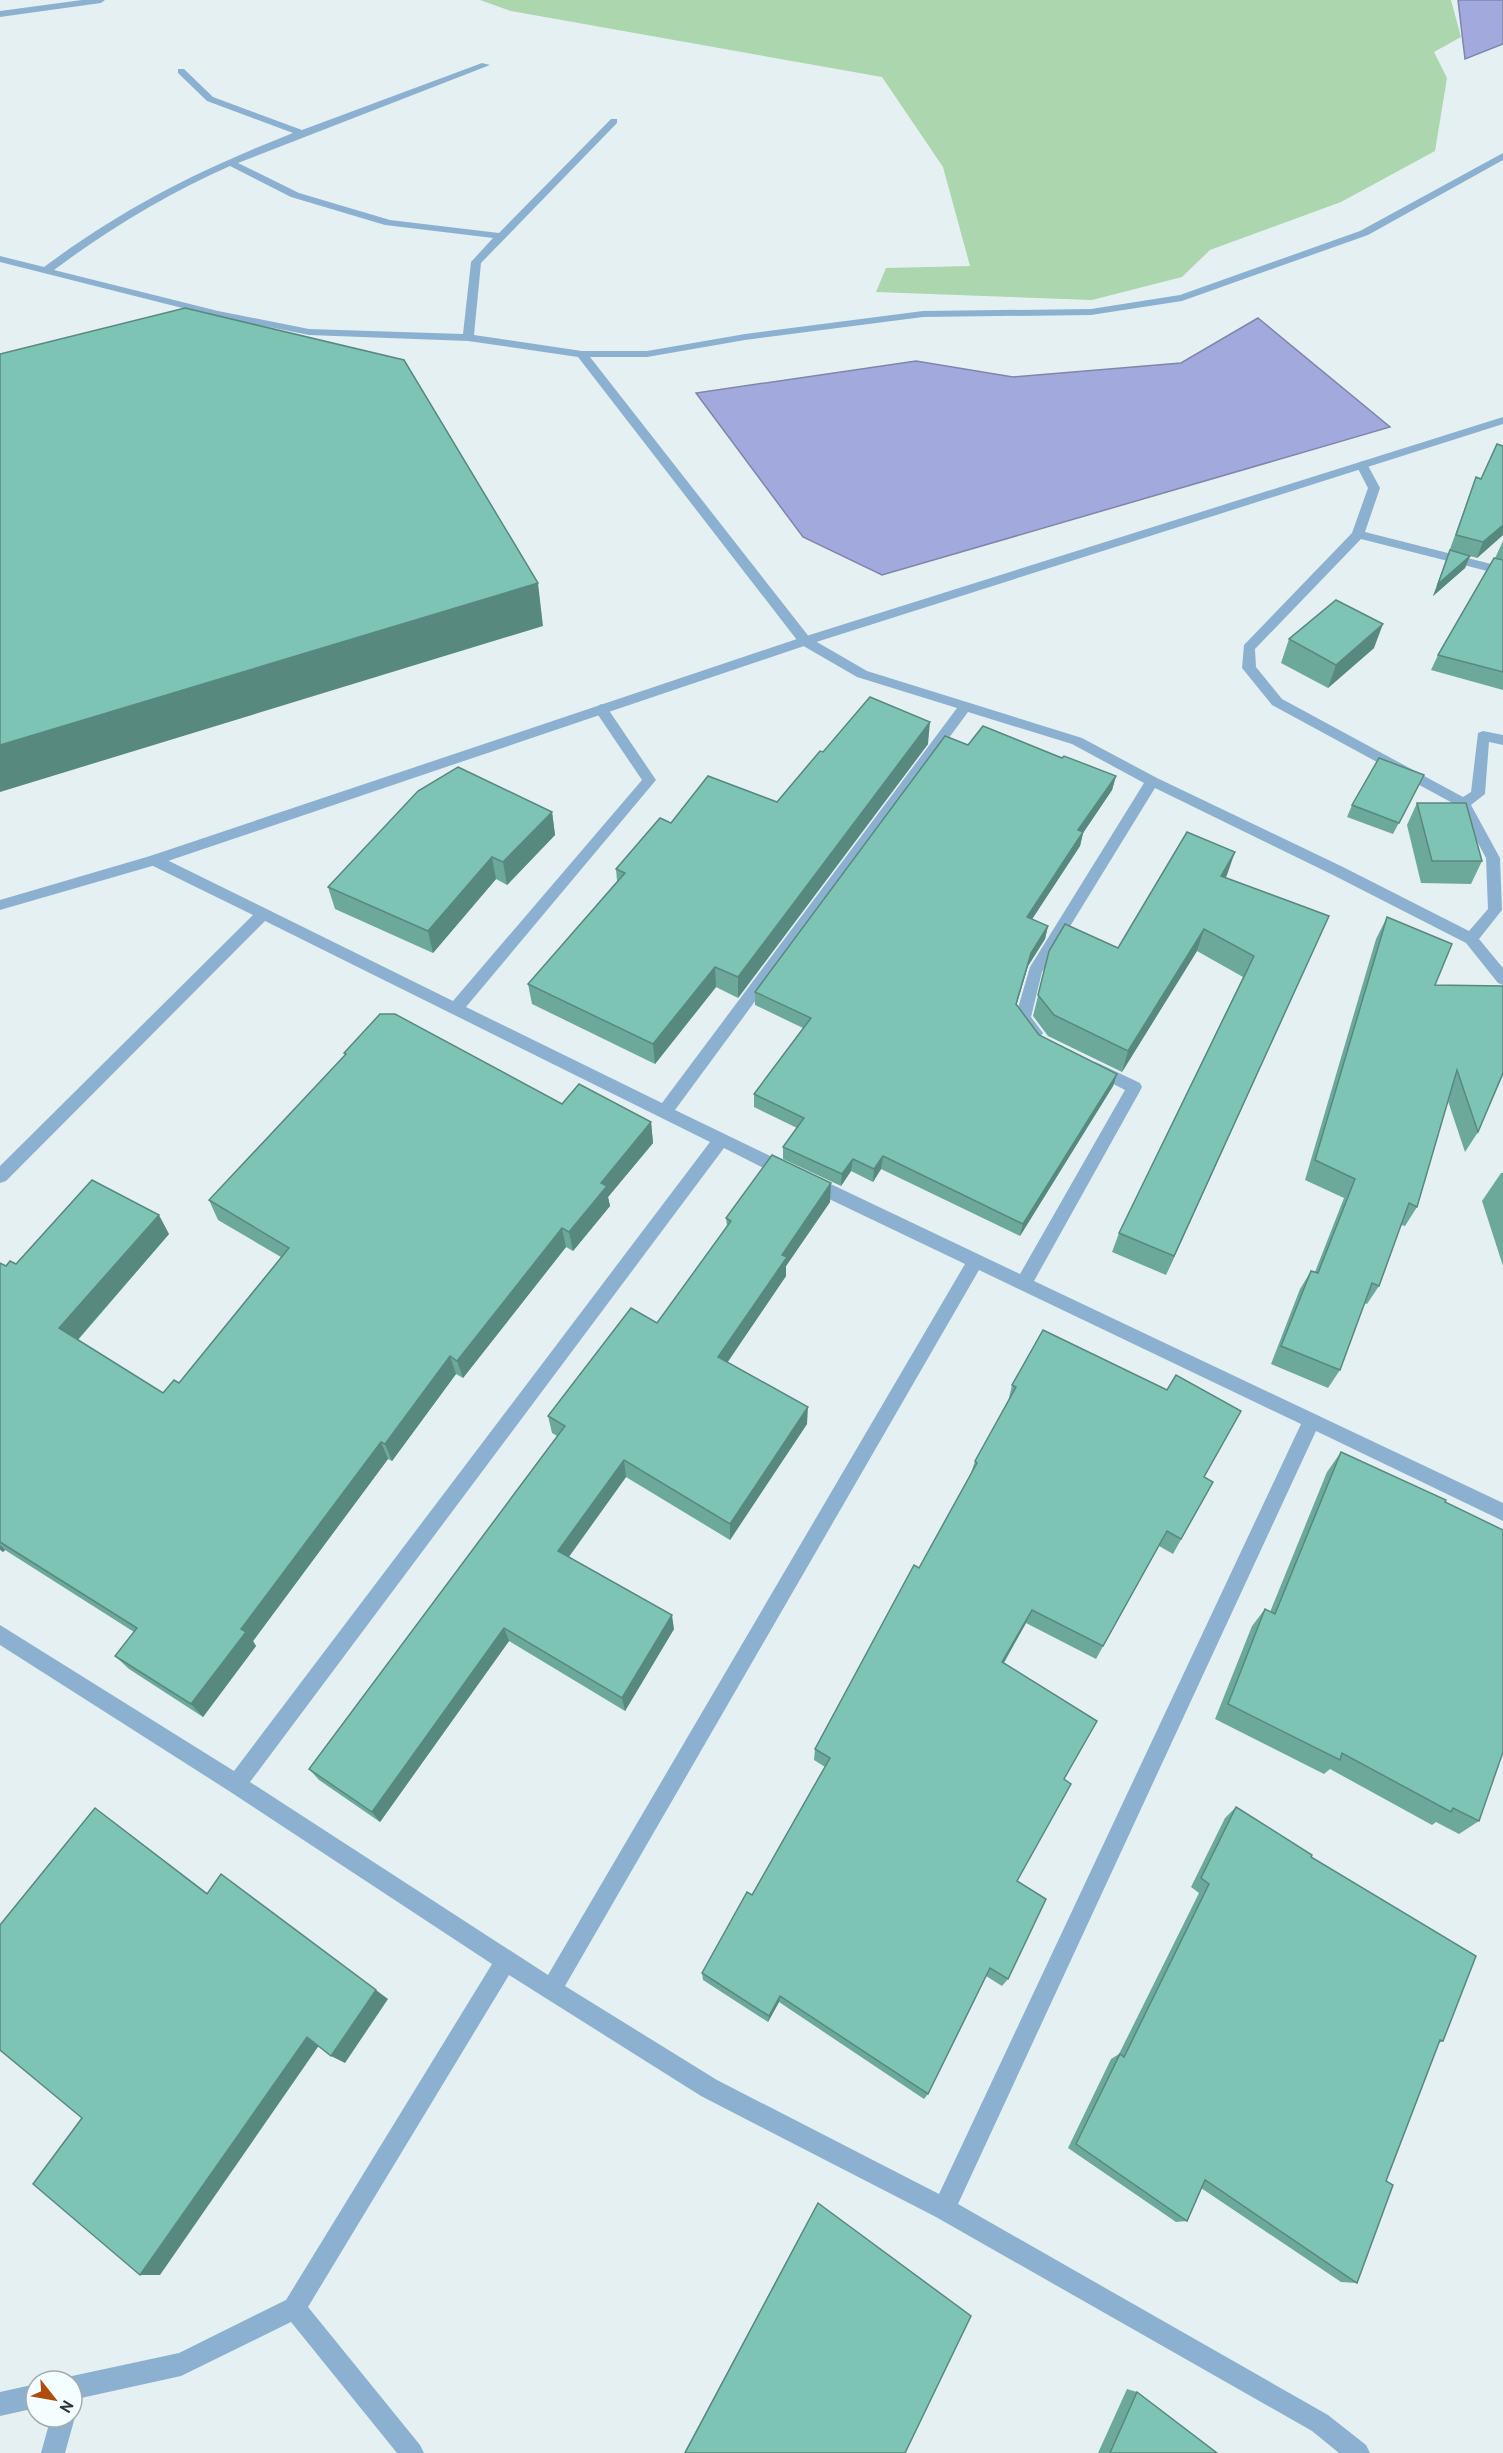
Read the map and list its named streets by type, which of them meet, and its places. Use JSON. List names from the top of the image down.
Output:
{
  "north": "bottom right"
}
